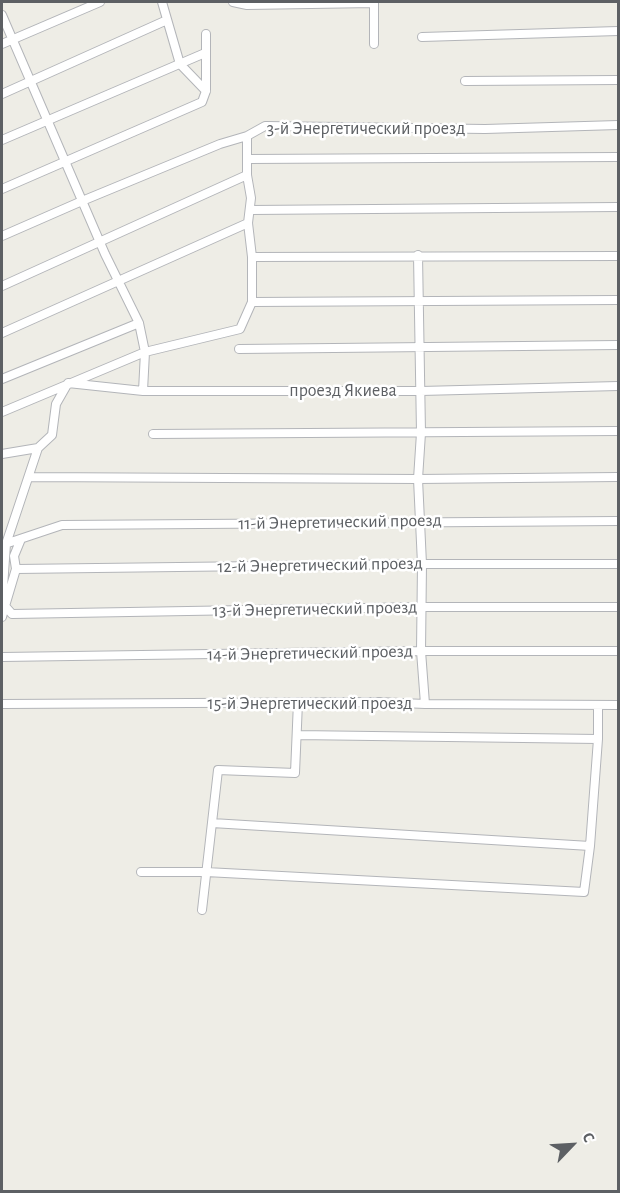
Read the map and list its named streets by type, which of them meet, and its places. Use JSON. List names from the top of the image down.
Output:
{
  "streets": {
    "street": [
      "3-й Энергетический проезд",
      "проезд Якиева",
      "11-й Энергетический проезд",
      "12-й Энергетический проезд",
      "13-й Энергетический проезд",
      "14-й Энергетический проезд",
      "15-й Энергетический проезд"
    ]
  },
  "north": "top right"
}
